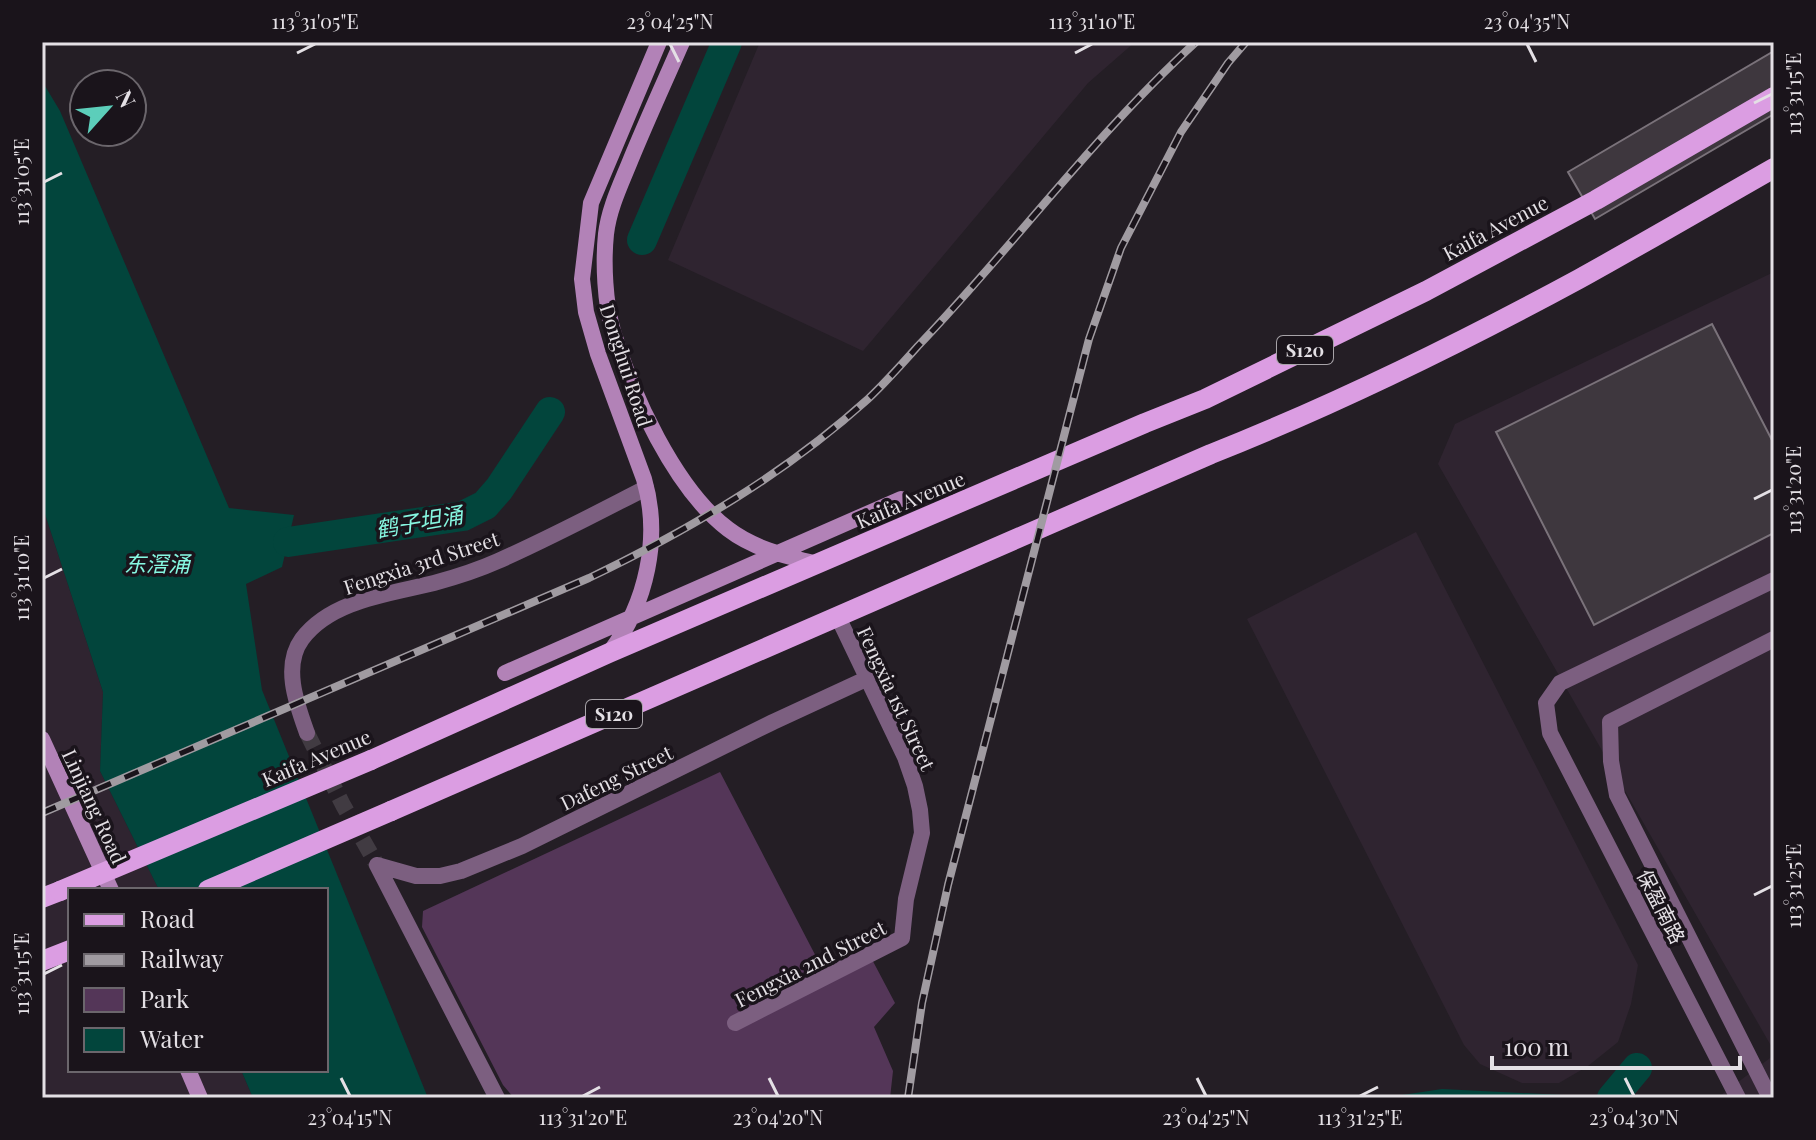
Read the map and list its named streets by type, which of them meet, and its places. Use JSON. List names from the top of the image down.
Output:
{
  "streets": {
    "main road": ["Kaifa Avenue", "S120"],
    "street": [
      "Donghui Road",
      "Fengxia 3rd Street",
      "Fengxia 1st Street",
      "Dafeng Street",
      "Linjiang Road",
      "保盈南路",
      "Fengxia 2nd Street"
    ]
  },
  "crossings": [
    ["Kaifa Avenue", "Donghui Road"],
    ["S120", "Fengxia 1st Street"],
    ["Donghui Road", "Fengxia 3rd Street"],
    ["Fengxia 1st Street", "Dafeng Street"],
    ["Fengxia 1st Street", "Fengxia 2nd Street"]
  ],
  "water": ["鹤子坦涌", "东滘涌"],
  "legend": [
    "Road",
    "Railway",
    "Park",
    "Water"
  ],
  "scale_bar": "100 m",
  "north": "top right",
  "coordinates": [
    "113°31'05\"E",
    "23°04'25\"N",
    "113°31'10\"E",
    "23°04'35\"N",
    "113°31'15\"E",
    "113°31'20\"E",
    "113°31'25\"E",
    "23°04'15\"N",
    "23°04'20\"N",
    "23°04'30\"N"
  ]
}
